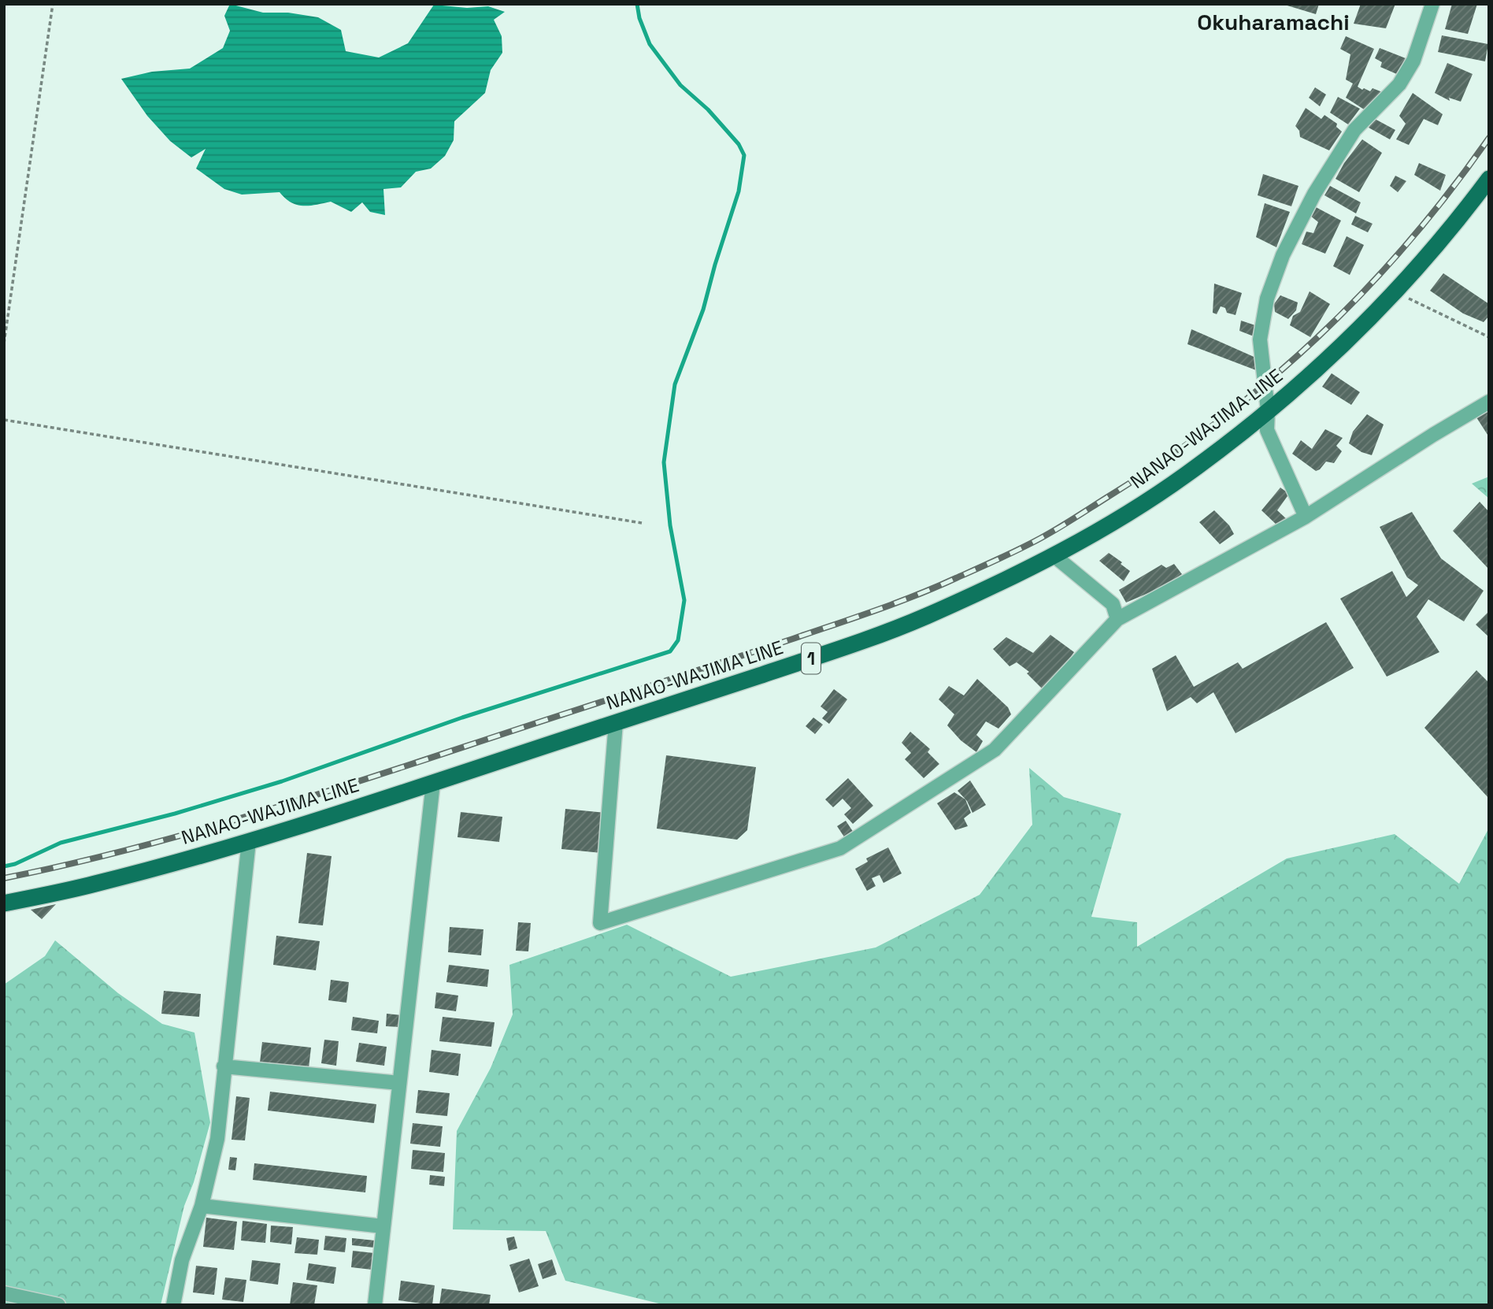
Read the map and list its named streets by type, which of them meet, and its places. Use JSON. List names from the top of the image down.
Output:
{
  "streets": {
    "main road": ["NANAO-WAJIMA LINE", "1"]
  },
  "districts": ["Okuharamachi"]
}
